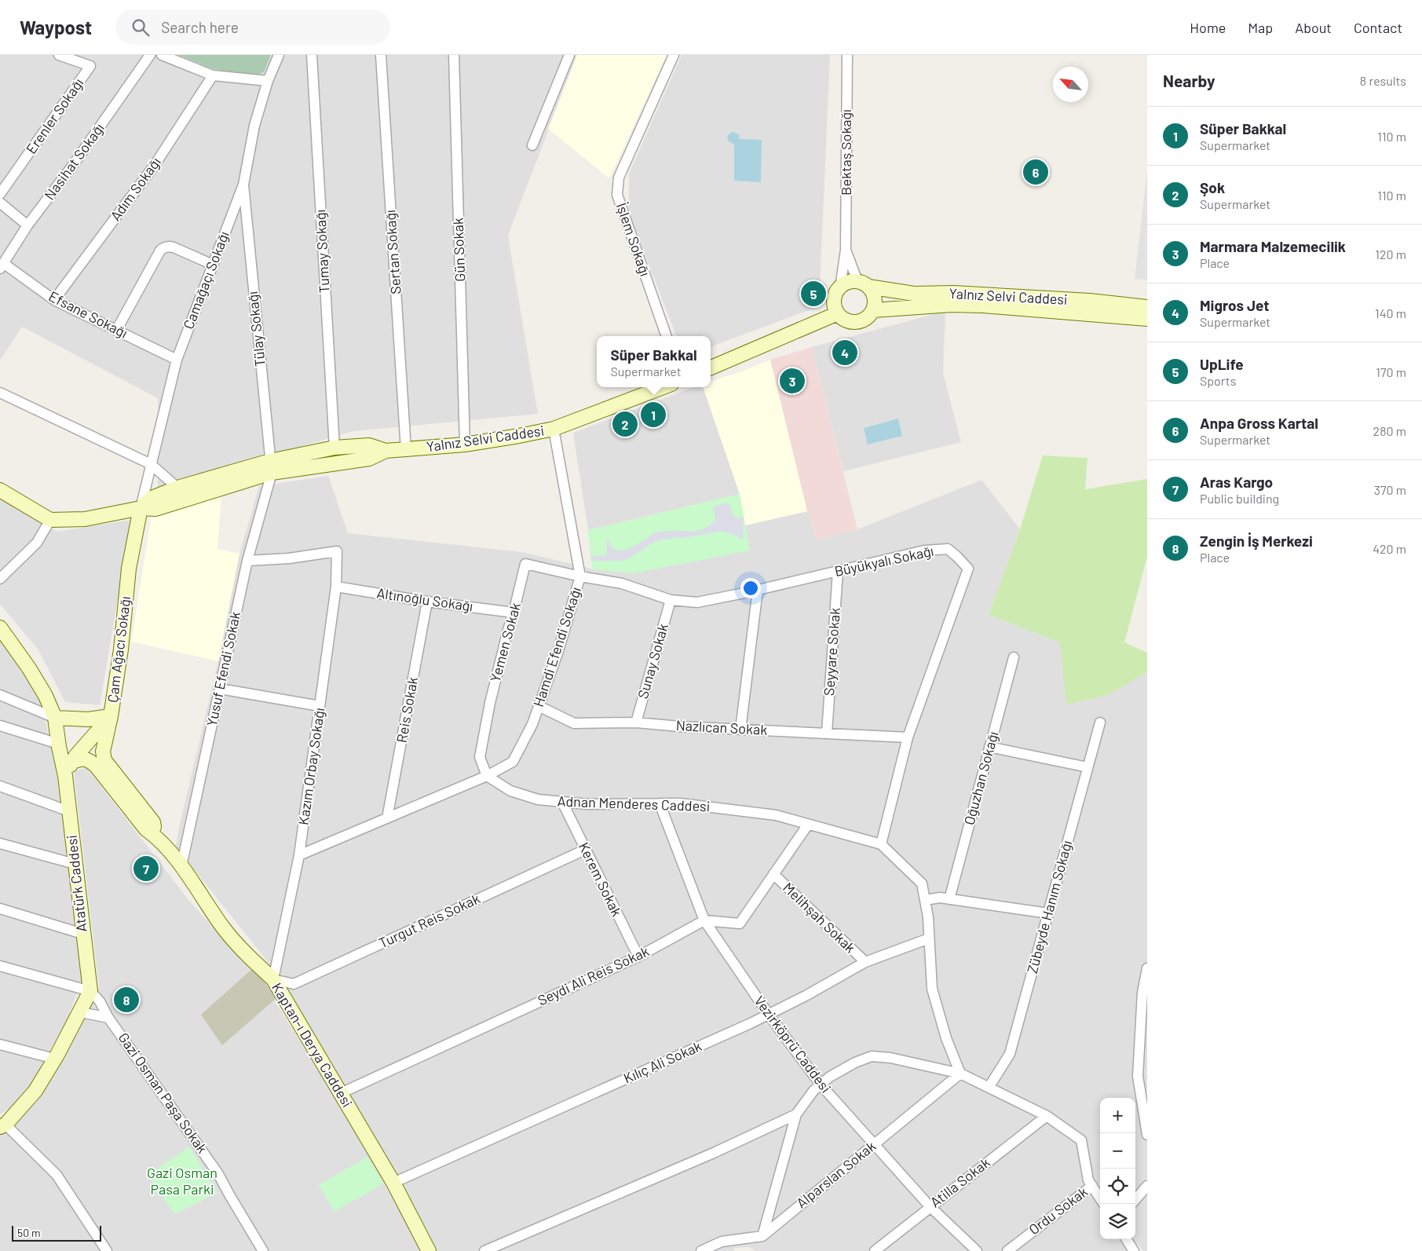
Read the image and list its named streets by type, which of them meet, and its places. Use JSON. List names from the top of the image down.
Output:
{
  "streets": {
    "street": [
      "Erenler Sokağı",
      "Bektaş Sokağı",
      "Nasihat Sokağı",
      "Adım Sokağı",
      "İşlem Sokağı",
      "Gün Sokak",
      "Tumay Sokağı",
      "Sertan Sokağı",
      "Camağaçı Sokağı",
      "Yalnız Selvi Caddesi",
      "Efsane Sokağı",
      "Tülay Sokağı",
      "Büyükyalı Sokağı",
      "Altınoğlu Sokağı",
      "Yemen Sokak",
      "Hamdi Efendi Sokağı",
      "Çam Ağacı Sokağı",
      "Seyyare Sokak",
      "Sunay Sokak",
      "Yusuf Efendi Sokak",
      "Reis Sokak",
      "Nazlıcan Sokak",
      "Kazım Orbay Sokağı",
      "Oğuzhan Sokağı",
      "Adnan Menderes Caddesi",
      "Kerem Sokak",
      "Atatürk Caddesi",
      "Zübeyde Hanım Sokağı",
      "Melihşah Sokak",
      "Turgut Reis Sokak",
      "Seydi Ali Reis Sokak",
      "Vezirköprü Caddesi",
      "Kaptan-ı Derya Caddesi",
      "Kılıç Ali Sokak",
      "Gazi Osman Paşa Sokak",
      "Alparslan Sokak",
      "Atilla Sokak",
      "Ordu Sokak"
    ]
  },
  "crossings": [
    ["Nasihat Sokağı", "Efsane Sokağı"],
    ["Adım Sokağı", "Efsane Sokağı"],
    ["Gün Sokak", "Yalnız Selvi Caddesi"],
    ["Tumay Sokağı", "Yalnız Selvi Caddesi"],
    ["Sertan Sokağı", "Yalnız Selvi Caddesi"],
    ["Camağaçı Sokağı", "Yalnız Selvi Caddesi"],
    ["Camağaçı Sokağı", "Efsane Sokağı"],
    ["Camağaçı Sokağı", "Tülay Sokağı"],
    ["Camağaçı Sokağı", "Çam Ağacı Sokağı"],
    ["Yalnız Selvi Caddesi", "Tülay Sokağı"],
    ["Yalnız Selvi Caddesi", "Hamdi Efendi Sokağı"],
    ["Yalnız Selvi Caddesi", "Çam Ağacı Sokağı"],
    ["Yalnız Selvi Caddesi", "Yusuf Efendi Sokak"],
    ["Tülay Sokağı", "Yusuf Efendi Sokak"],
    ["Büyükyalı Sokağı", "Yemen Sokak"],
    ["Büyükyalı Sokağı", "Hamdi Efendi Sokağı"],
    ["Büyükyalı Sokağı", "Seyyare Sokak"],
    ["Büyükyalı Sokağı", "Sunay Sokak"],
    ["Büyükyalı Sokağı", "Nazlıcan Sokak"],
    ["Büyükyalı Sokağı", "Adnan Menderes Caddesi"],
    ["Altınoğlu Sokağı", "Yemen Sokak"],
    ["Altınoğlu Sokağı", "Reis Sokak"],
    ["Altınoğlu Sokağı", "Kazım Orbay Sokağı"],
    ["Yemen Sokak", "Hamdi Efendi Sokağı"],
    ["Yemen Sokak", "Adnan Menderes Caddesi"],
    ["Hamdi Efendi Sokağı", "Nazlıcan Sokak"],
    ["Hamdi Efendi Sokağı", "Adnan Menderes Caddesi"],
    ["Çam Ağacı Sokağı", "Atatürk Caddesi"],
    ["Çam Ağacı Sokağı", "Kaptan-ı Derya Caddesi"],
    ["Seyyare Sokak", "Nazlıcan Sokak"],
    ["Sunay Sokak", "Nazlıcan Sokak"],
    ["Yusuf Efendi Sokak", "Kazım Orbay Sokağı"],
    ["Yusuf Efendi Sokak", "Kaptan-ı Derya Caddesi"],
    ["Kazım Orbay Sokağı", "Turgut Reis Sokak"],
    ["Kazım Orbay Sokağı", "Kaptan-ı Derya Caddesi"],
    ["Adnan Menderes Caddesi", "Kerem Sokak"],
    ["Adnan Menderes Caddesi", "Vezirköprü Caddesi"],
    ["Adnan Menderes Caddesi", "Kılıç Ali Sokak"],
    ["Adnan Menderes Caddesi", "Alparslan Sokak"],
    ["Kerem Sokak", "Turgut Reis Sokak"],
    ["Kerem Sokak", "Seydi Ali Reis Sokak"],
    ["Atatürk Caddesi", "Gazi Osman Paşa Sokak"],
    ["Melihşah Sokak", "Kılıç Ali Sokak"],
    ["Turgut Reis Sokak", "Kaptan-ı Derya Caddesi"],
    ["Seydi Ali Reis Sokak", "Vezirköprü Caddesi"],
    ["Seydi Ali Reis Sokak", "Kaptan-ı Derya Caddesi"],
    ["Vezirköprü Caddesi", "Kılıç Ali Sokak"],
    ["Vezirköprü Caddesi", "Alparslan Sokak"],
    ["Vezirköprü Caddesi", "Atilla Sokak"],
    ["Kaptan-ı Derya Caddesi", "Kılıç Ali Sokak"]
  ],
  "parks": ["Gazi Osman Pasa Parki"],
  "scale_bar": "50 m",
  "north": "top left",
  "page": {
    "header": "Waypost",
    "search": "Search here",
    "nav": [
      "Home",
      "Map",
      "About",
      "Contact"
    ],
    "heading": ["Nearby", "8 results"],
    "list": [
      {
        "mark": "1",
        "name": "Süper Bakkal",
        "note": "Supermarket",
        "value": "110 m"
      },
      {
        "mark": "2",
        "name": "Şok",
        "note": "Supermarket",
        "value": "110 m"
      },
      {
        "mark": "3",
        "name": "Marmara Malzemecilik",
        "note": "Place",
        "value": "120 m"
      },
      {
        "mark": "4",
        "name": "Migros Jet",
        "note": "Supermarket",
        "value": "140 m"
      },
      {
        "mark": "5",
        "name": "UpLife",
        "note": "Sports",
        "value": "170 m"
      },
      {
        "mark": "6",
        "name": "Anpa Gross Kartal",
        "note": "Supermarket",
        "value": "280 m"
      },
      {
        "mark": "7",
        "name": "Aras Kargo",
        "note": "Public building",
        "value": "370 m"
      },
      {
        "mark": "8",
        "name": "Zengin İş Merkezi",
        "note": "Place",
        "value": "420 m"
      }
    ],
    "pins": [
      "6",
      "5",
      "4",
      "3",
      "1",
      "2",
      "7",
      "8"
    ],
    "popup": ["Süper Bakkal", "Supermarket"],
    "map_buttons": ["+", "−"],
    "scale": "50 m"
  }
}
